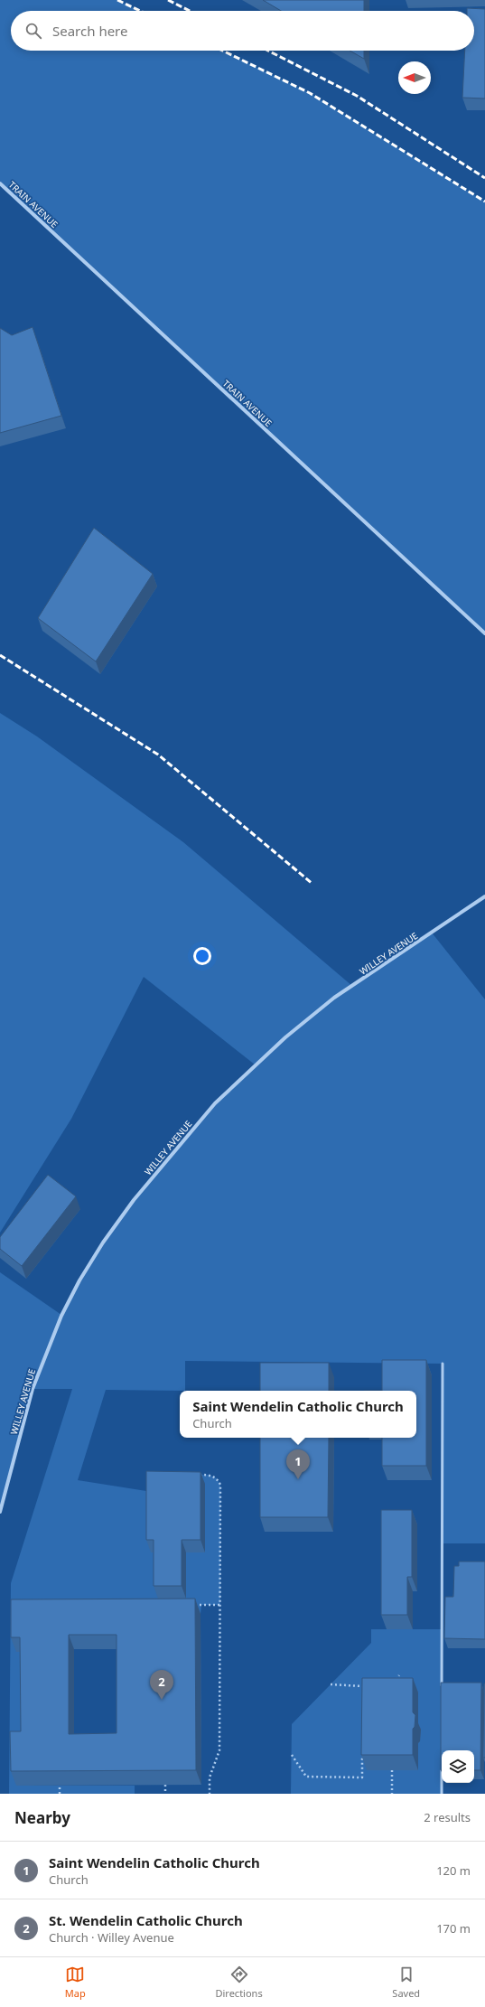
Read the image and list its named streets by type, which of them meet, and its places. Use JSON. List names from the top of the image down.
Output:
{
  "streets": {
    "street": ["TRAIN AVENUE", "WILLEY AVENUE"]
  },
  "north": "left",
  "page": {
    "search": "Search here",
    "popup": ["Saint Wendelin Catholic Church", "Church"],
    "pins": ["1", "2"],
    "heading": ["Nearby", "2 results"],
    "list": [
      {
        "mark": "1",
        "name": "Saint Wendelin Catholic Church",
        "note": "Church",
        "value": "120 m"
      },
      {
        "mark": "2",
        "name": "St. Wendelin Catholic Church",
        "note": "Church · Willey Avenue",
        "value": "170 m"
      }
    ],
    "nav": ["Map", "Directions", "Saved"]
  }
}
